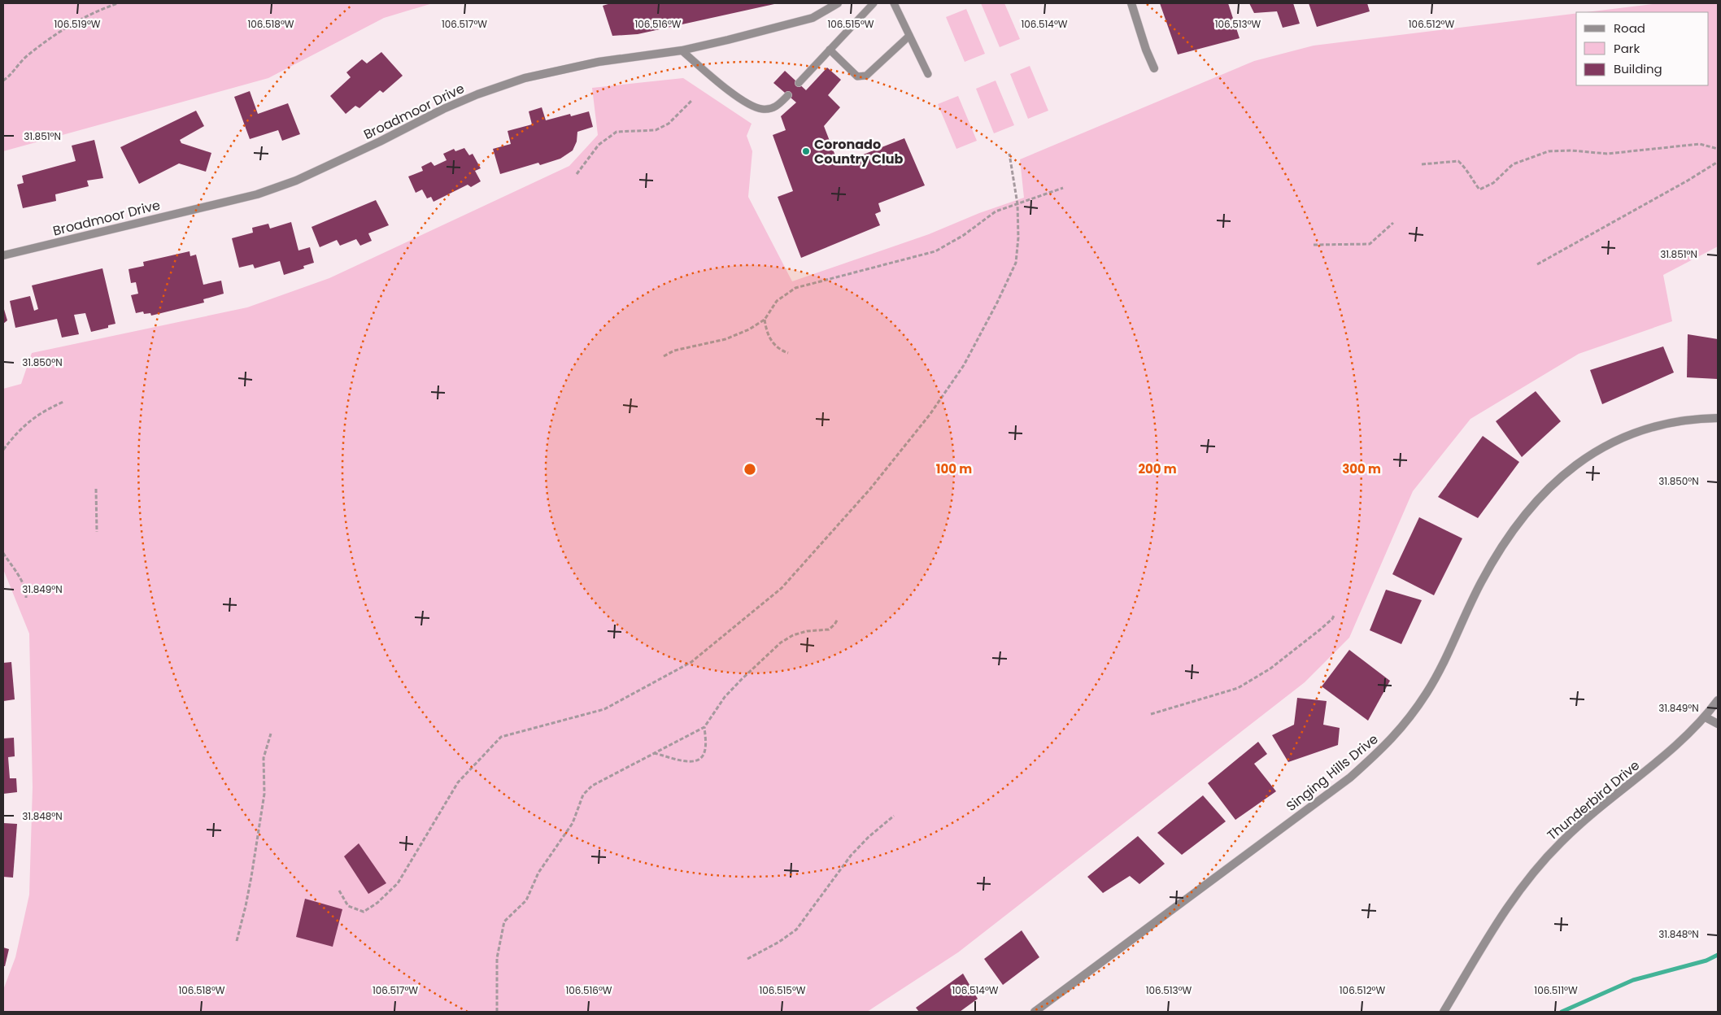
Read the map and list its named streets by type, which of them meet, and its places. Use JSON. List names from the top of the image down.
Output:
{
  "streets": {
    "street": ["Broadmoor Drive", "Singing Hills Drive", "Thunderbird Drive"]
  },
  "places": ["Coronado Country Club"],
  "legend": ["Road", "Park", "Building"],
  "coordinates": [
    "106.519°W",
    "106.518°W",
    "106.517°W",
    "106.516°W",
    "106.515°W",
    "106.514°W",
    "106.513°W",
    "106.512°W",
    "31.851°N",
    "31.850°N",
    "31.849°N",
    "31.848°N",
    "106.511°W"
  ],
  "rings": ["100 m", "200 m", "300 m"]
}
